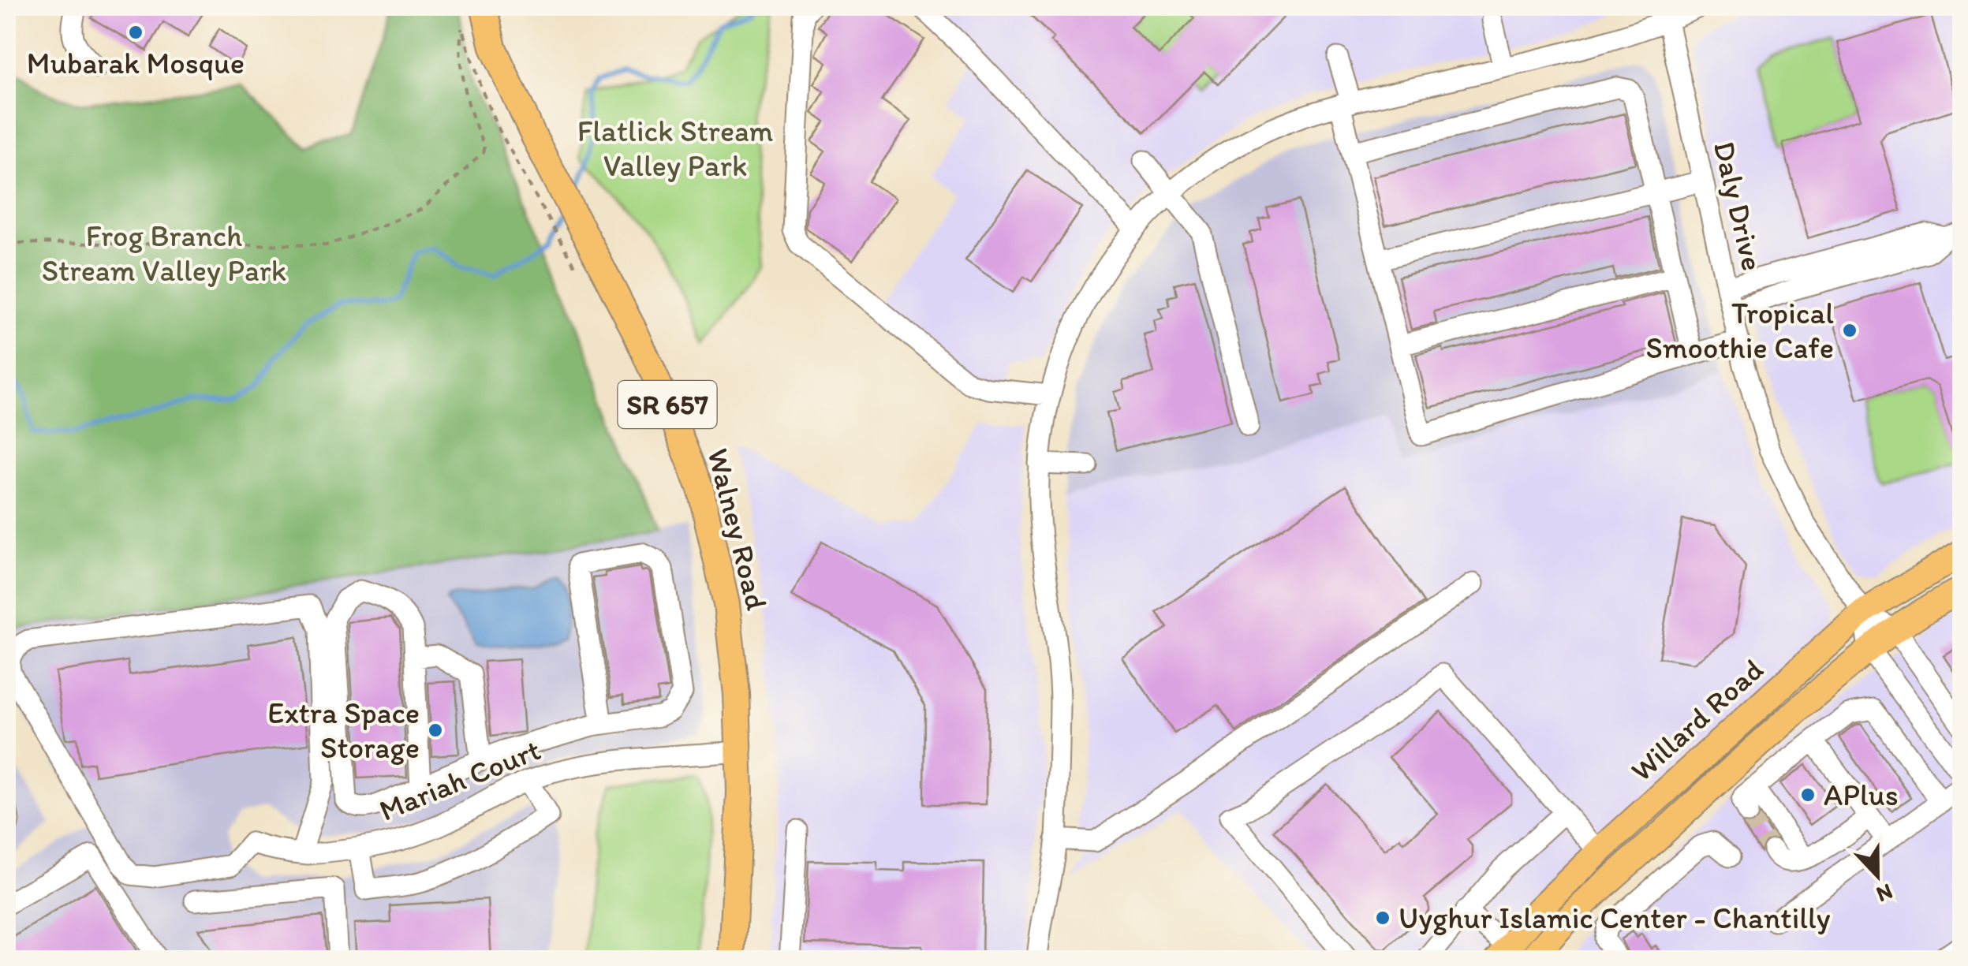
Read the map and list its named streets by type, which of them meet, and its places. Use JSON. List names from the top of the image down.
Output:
{
  "streets": {
    "main road": ["SR 657", "Walney Road", "Willard Road"],
    "street": ["Daly Drive", "Mariah Court"]
  },
  "crossings": [
    ["Daly Drive", "Willard Road"],
    ["Walney Road", "Mariah Court"]
  ],
  "parks": ["Flatlick Stream Valley Park", "Frog Branch Stream Valley Park"],
  "places": [
    "Mubarak Mosque",
    "Tropical Smoothie Cafe",
    "Extra Space Storage",
    "APlus",
    "Uyghur Islamic Center - Chantilly"
  ],
  "north": "bottom"
}
